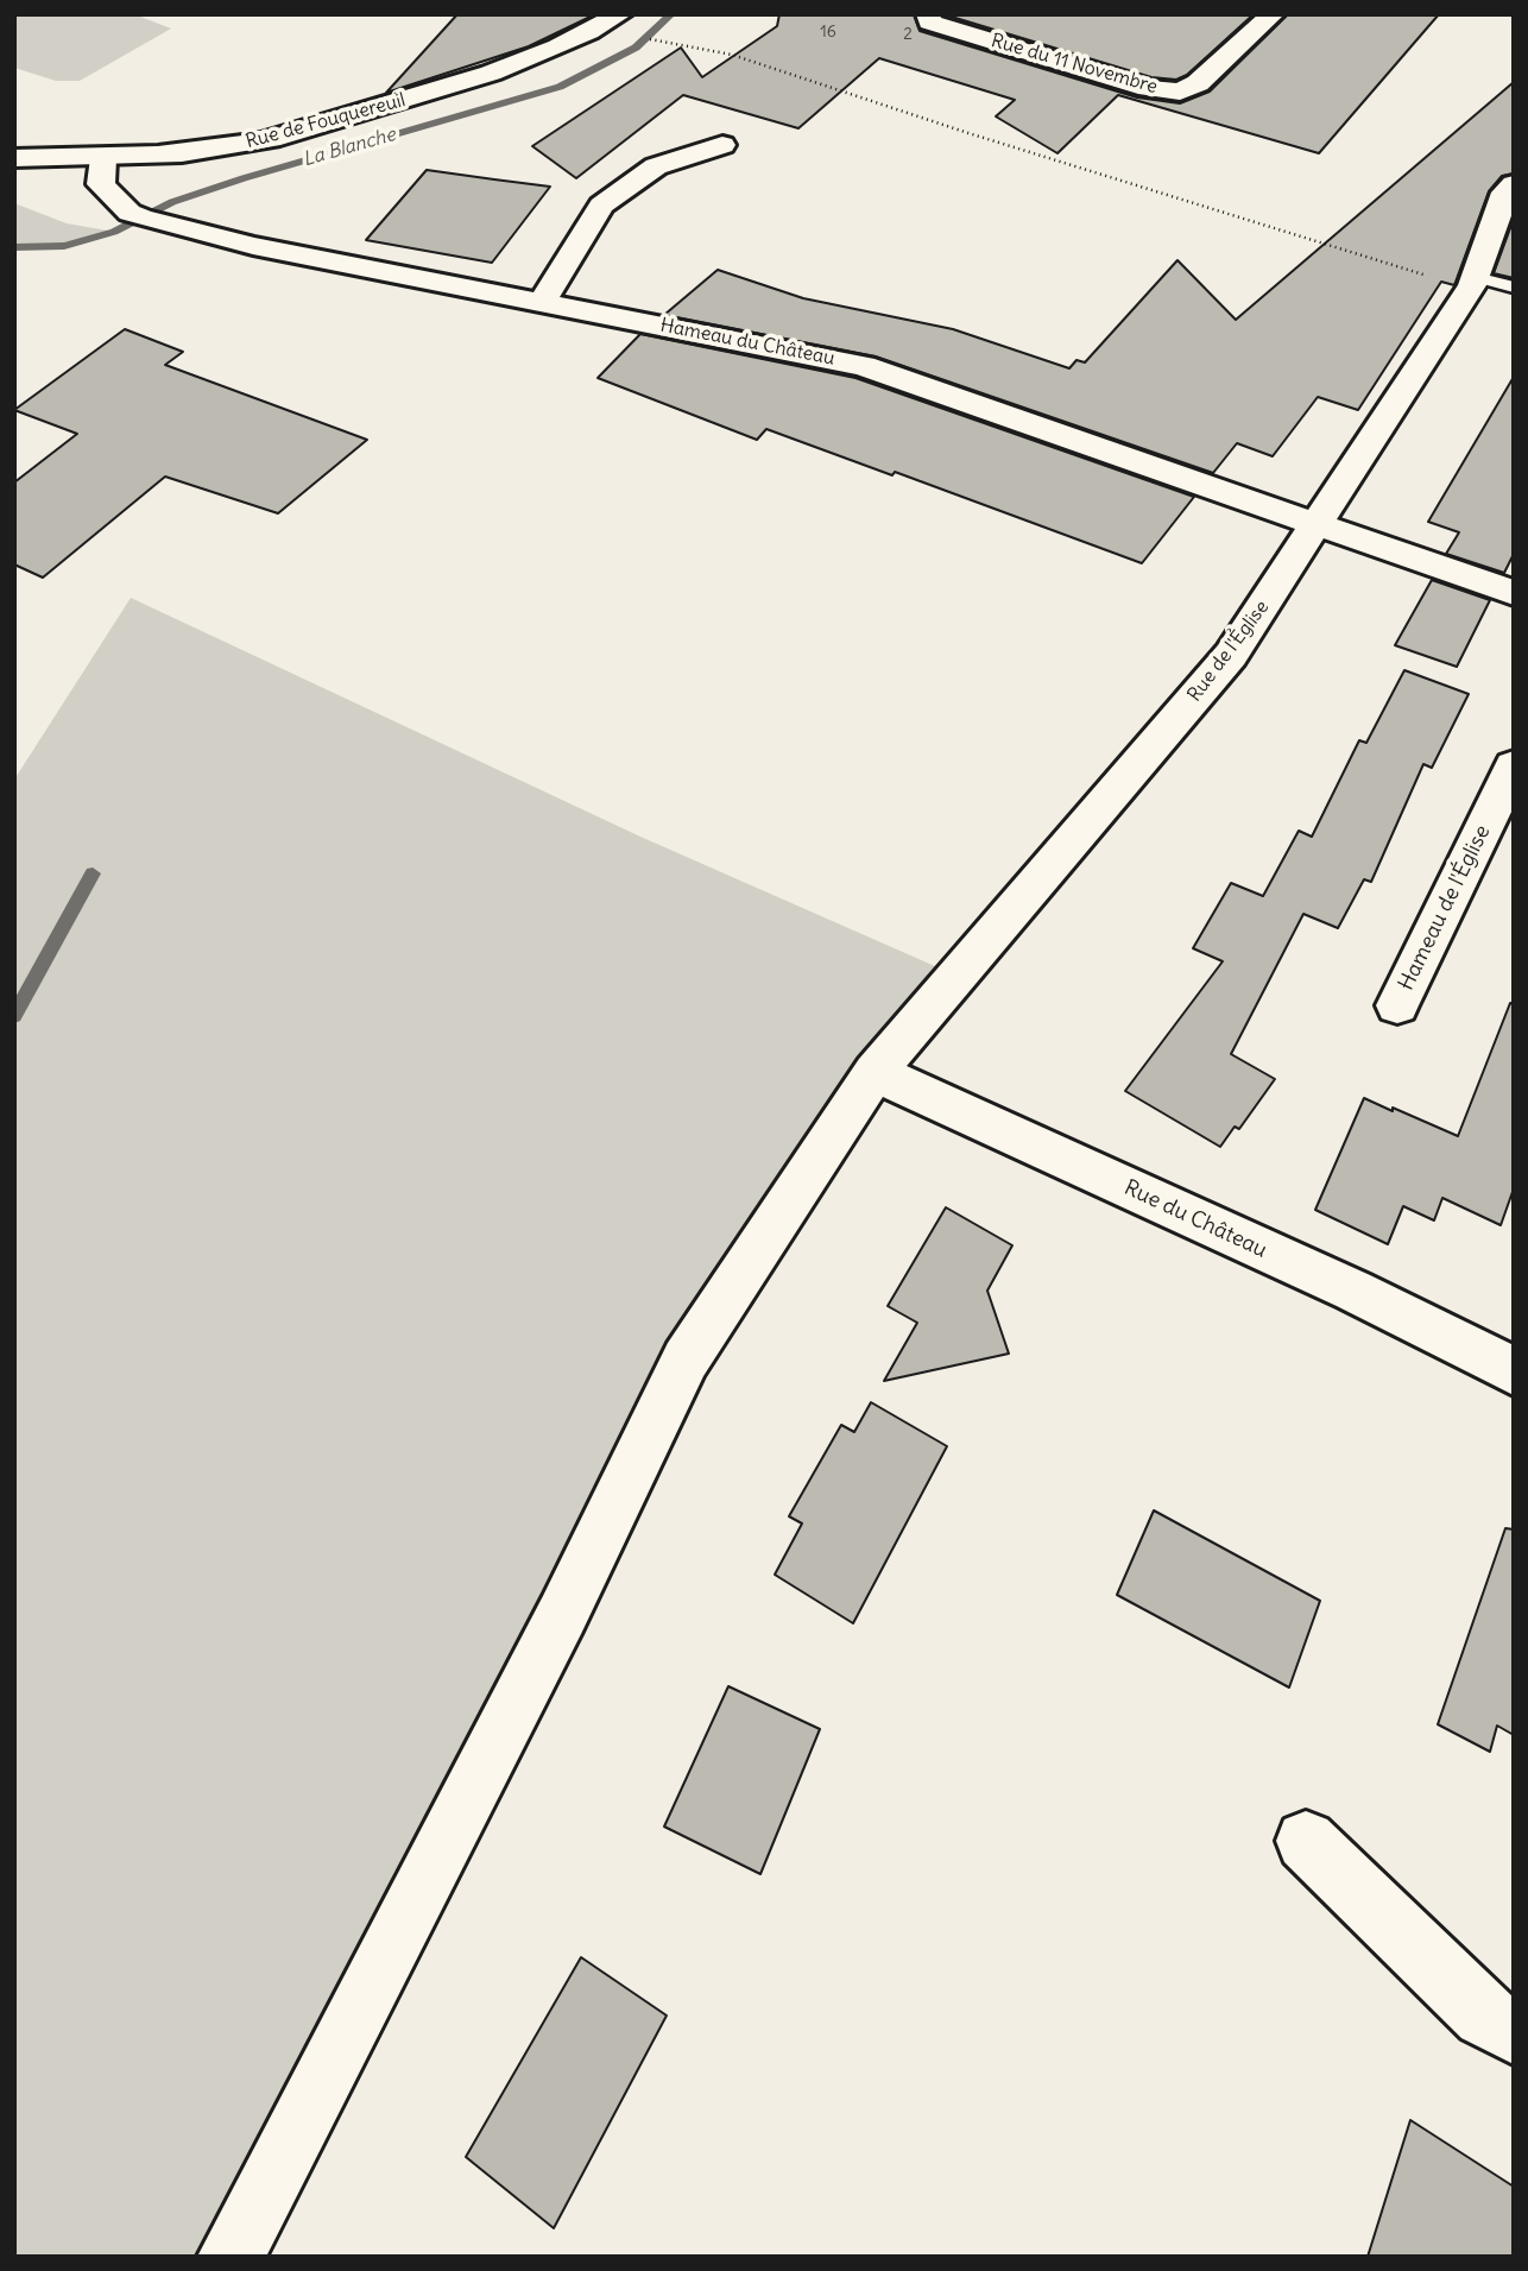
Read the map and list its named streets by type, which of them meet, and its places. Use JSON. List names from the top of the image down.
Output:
{
  "streets": {
    "street": [
      "Rue du 11 Novembre",
      "Rue de Fouquereuil",
      "Hameau du Château",
      "Rue de l'Église",
      "Hameau de l'Église",
      "Rue du Château"
    ]
  },
  "crossings": [
    ["Rue de Fouquereuil", "Hameau du Château"],
    ["Hameau du Château", "Rue de l'Église"],
    ["Rue de l'Église", "Rue du Château"]
  ],
  "water": ["La Blanche"],
  "house_numbers": ["16", "2"]
}
